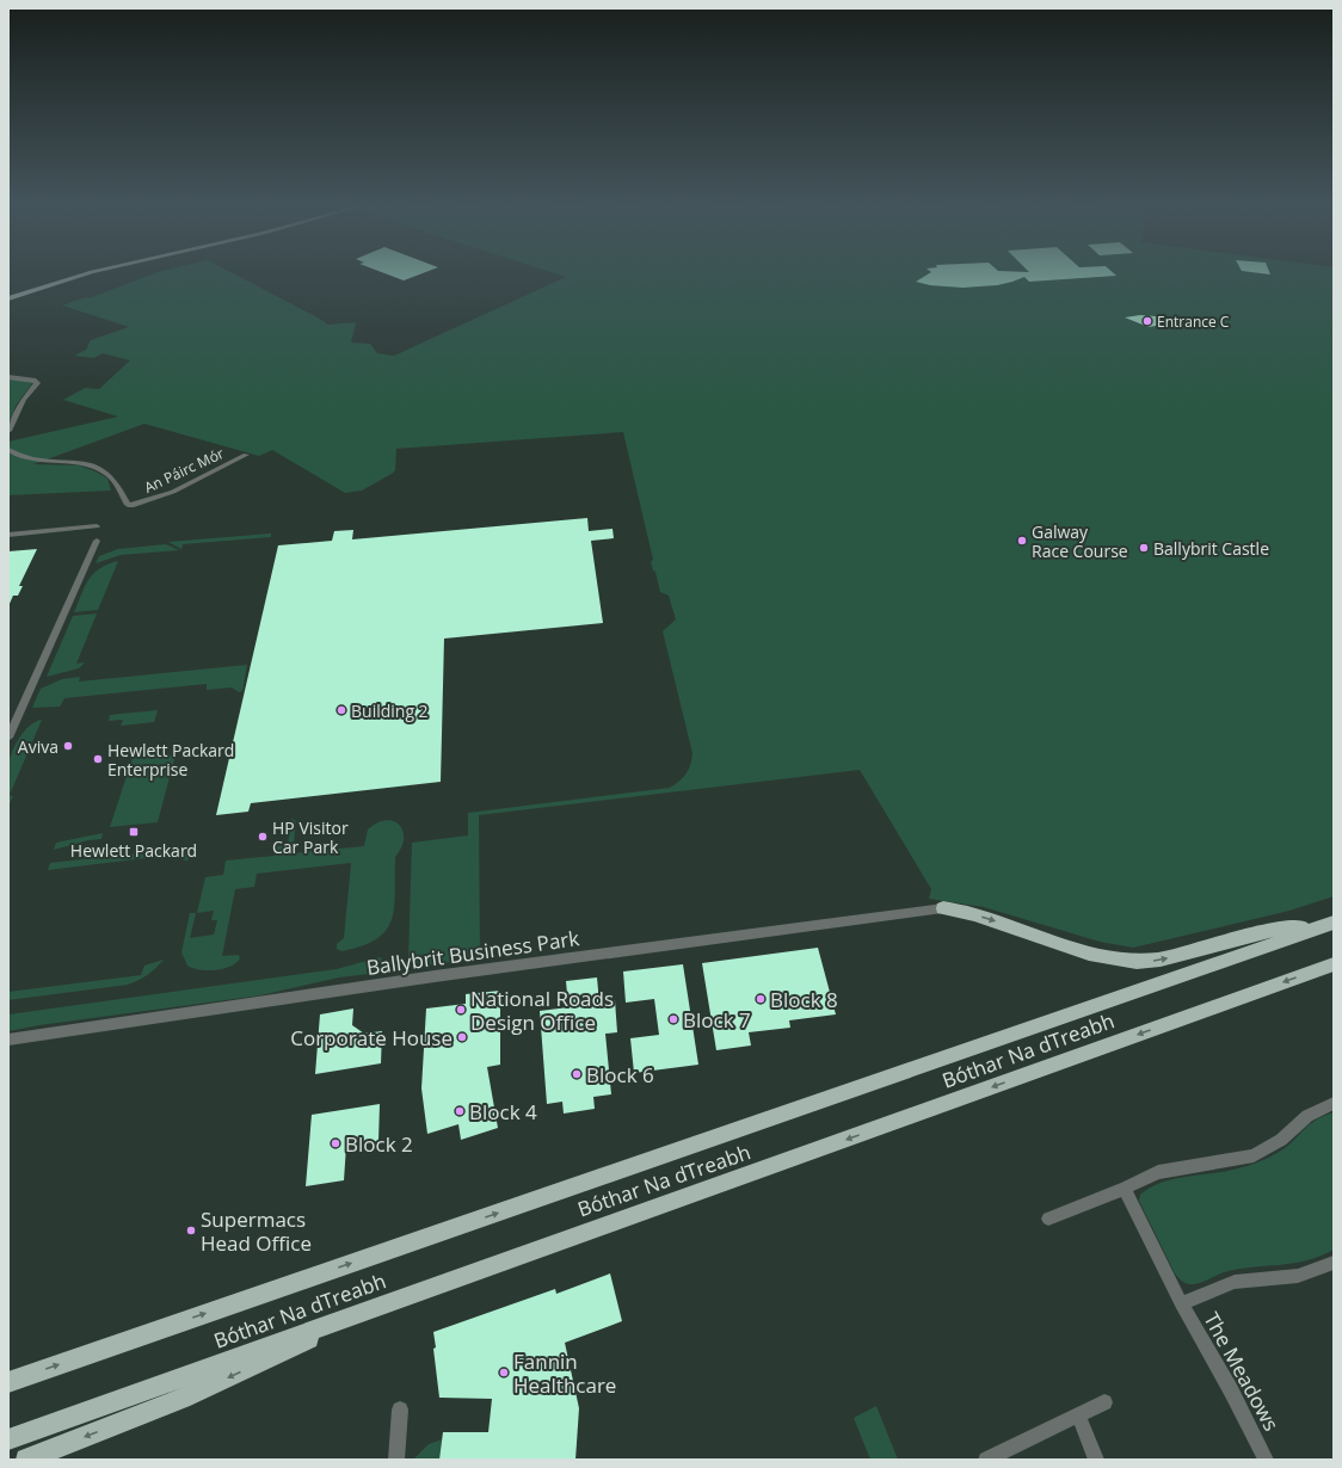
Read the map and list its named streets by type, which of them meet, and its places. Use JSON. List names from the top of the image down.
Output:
{
  "streets": {
    "highway": ["Bóthar Na dTreabh"],
    "street": ["An Páirc Mór", "Ballybrit Business Park", "The Meadows"]
  },
  "places": {
    "other": [
      "Entrance C",
      "Galway Race Course",
      "Ballybrit Castle",
      "Building 2",
      "Aviva",
      "Hewlett Packard Enterprise",
      "HP Visitor Car Park",
      "Block 8",
      "National Roads Design Office",
      "Block 7",
      "Corporate House",
      "Block 6",
      "Block 4",
      "Block 2",
      "Supermacs Head Office",
      "Fannin Healthcare"
    ],
    "transit": ["Hewlett Packard"]
  }
}
